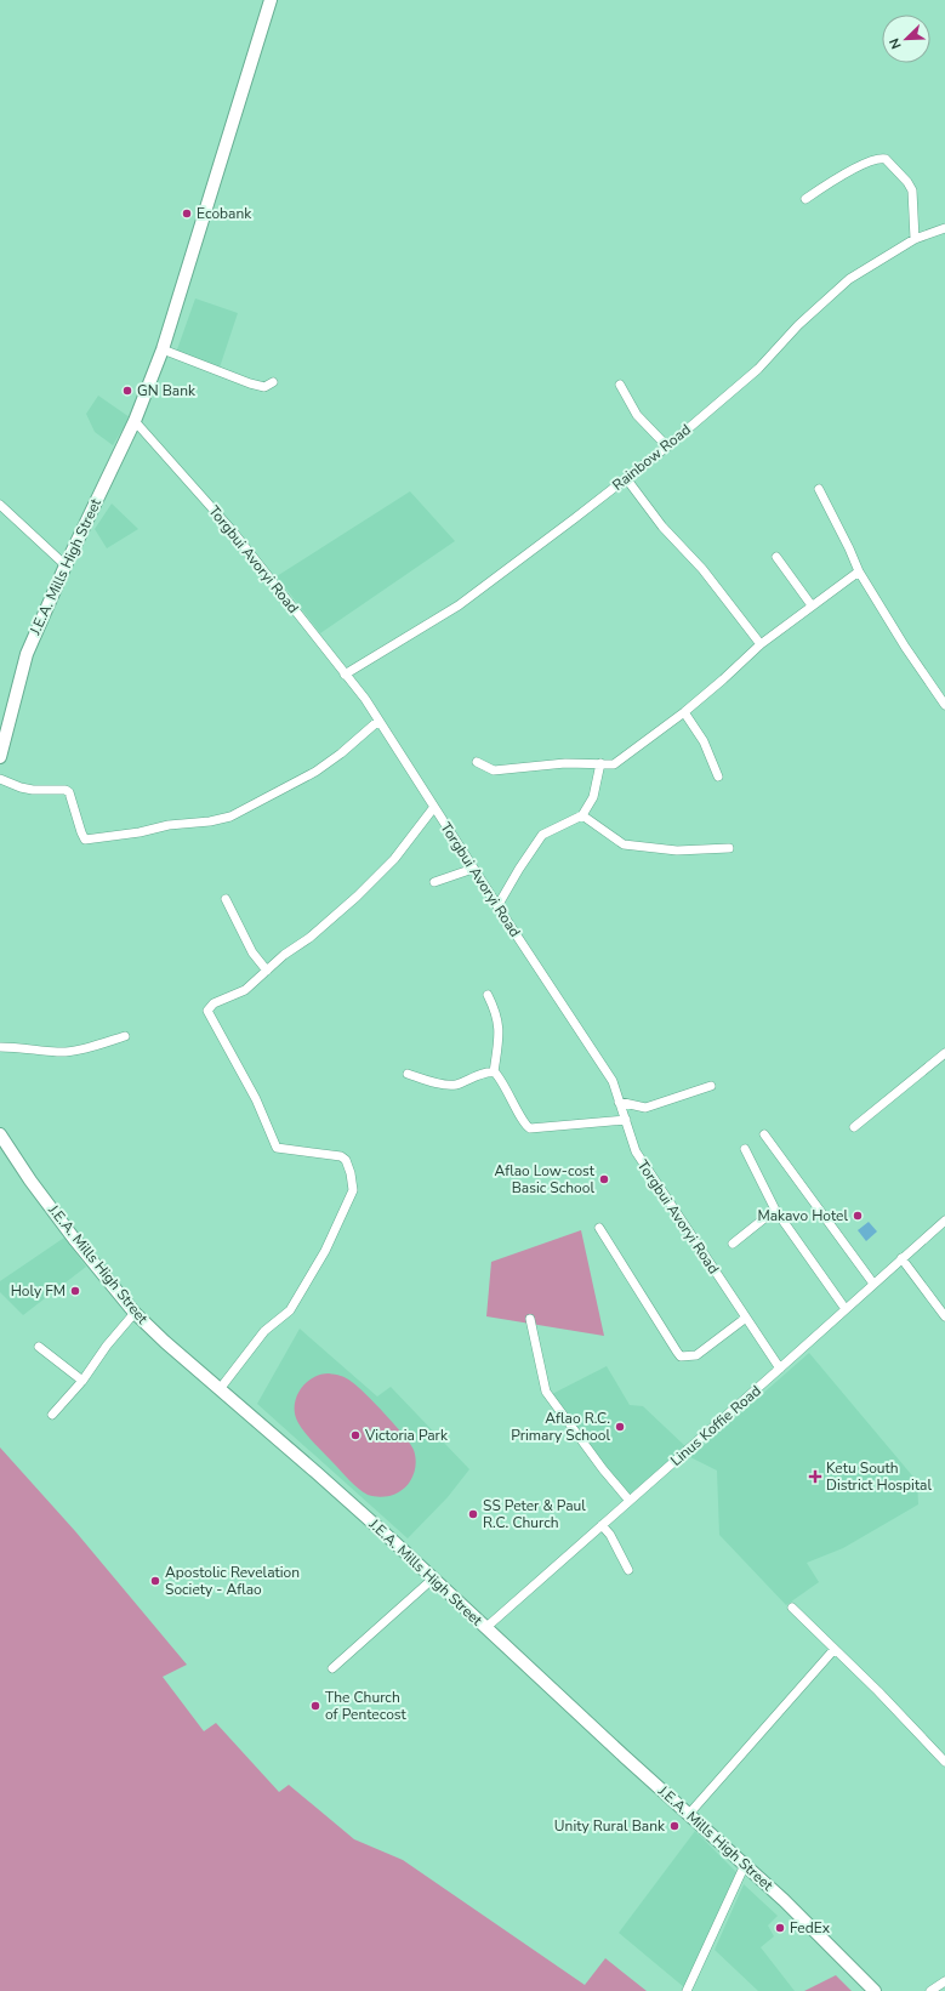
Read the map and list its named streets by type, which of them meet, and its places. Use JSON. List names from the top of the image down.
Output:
{
  "streets": {
    "highway": ["J.E.A. Mills High Street"],
    "street": ["Rainbow Road", "Torgbui Avoryi Road", "Linus Koffie Road"]
  },
  "crossings": [
    ["Rainbow Road", "Torgbui Avoryi Road"],
    ["Torgbui Avoryi Road", "J.E.A. Mills High Street"],
    ["Torgbui Avoryi Road", "Linus Koffie Road"],
    ["J.E.A. Mills High Street", "Linus Koffie Road"]
  ],
  "places": {
    "other": [
      "Ecobank",
      "GN Bank",
      "Aflao Low-cost Basic School",
      "Makavo Hotel",
      "Holy FM",
      "Aflao R.C. Primary School",
      "Victoria Park",
      "SS Peter & Paul R.C. Church",
      "Apostolic Revelation Society - Aflao",
      "The Church of Pentecost",
      "Unity Rural Bank",
      "FedEx"
    ],
    "health": ["Ketu South District Hospital"]
  },
  "north": "bottom left"
}
